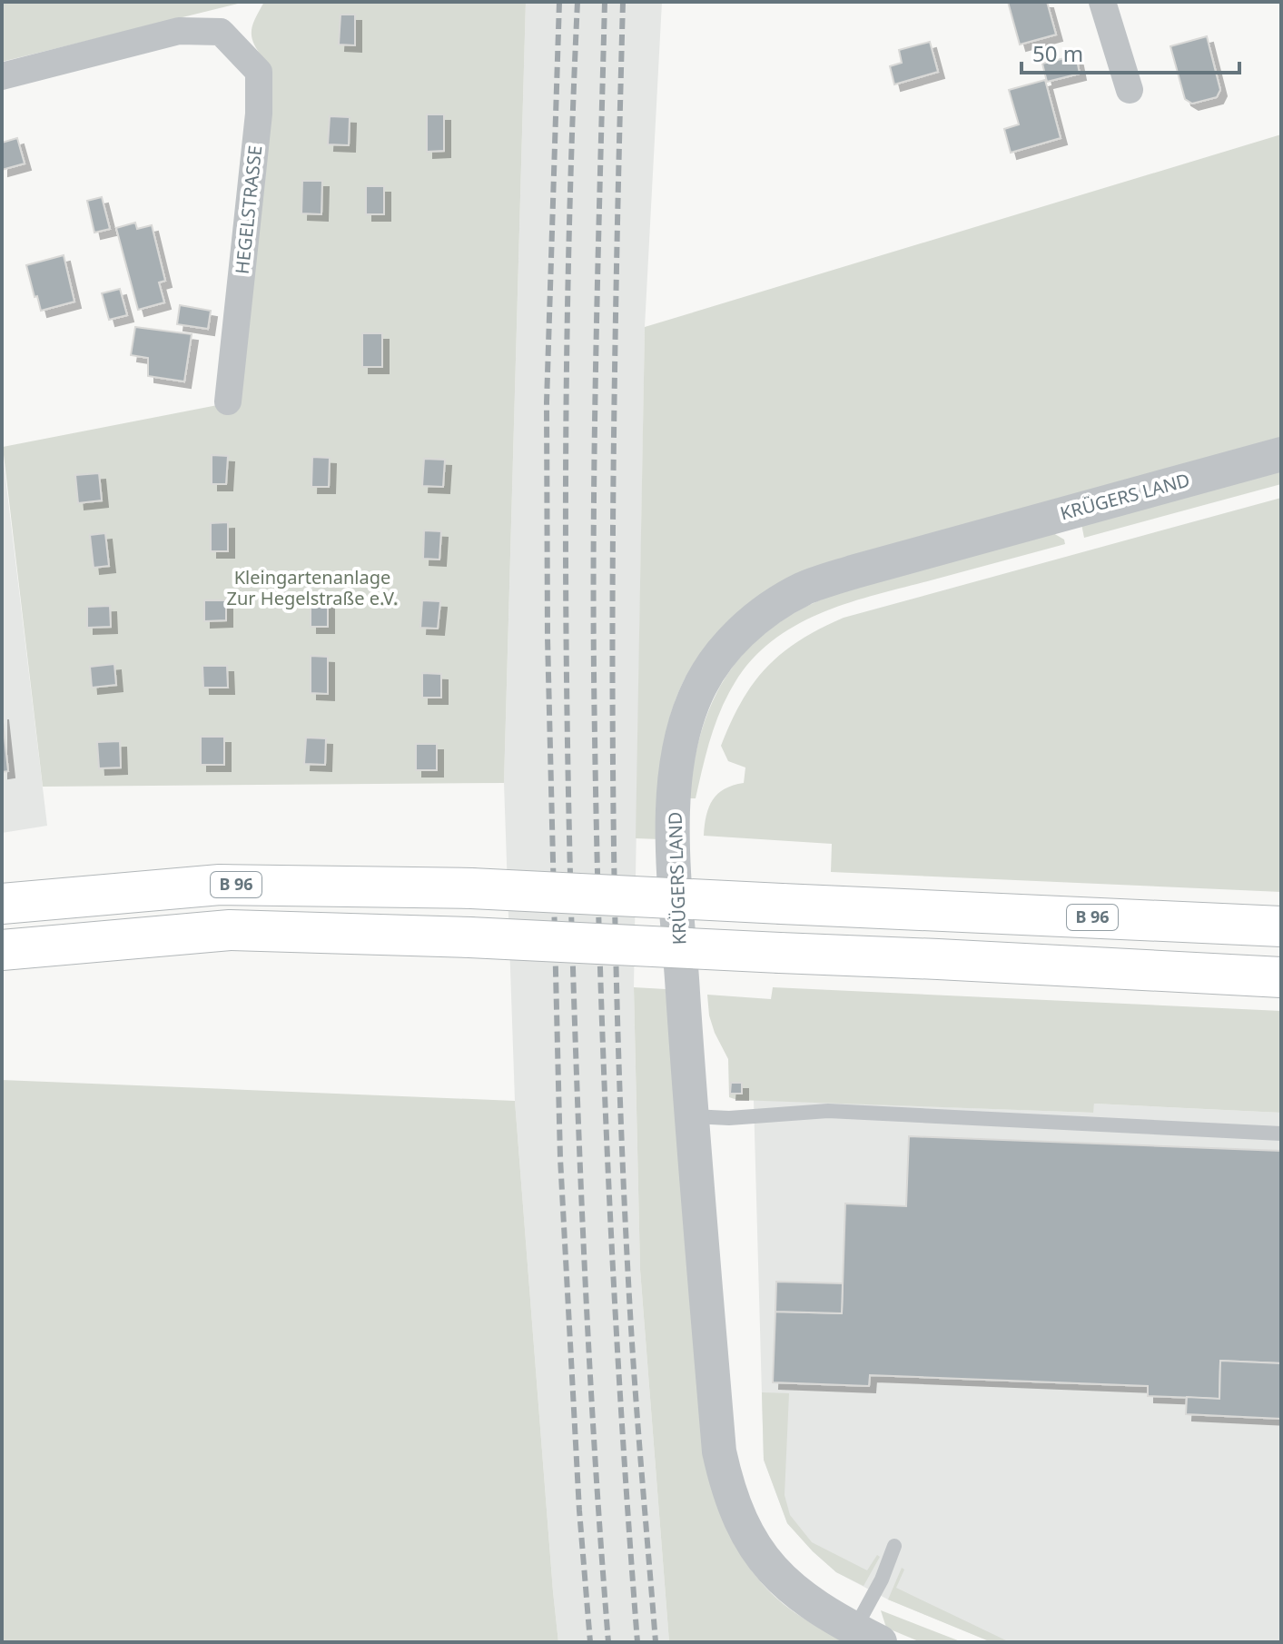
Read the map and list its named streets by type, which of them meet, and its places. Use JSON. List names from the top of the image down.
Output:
{
  "streets": {
    "highway": ["B 96"],
    "street": ["HEGELSTRASSE", "KRÜGERS LAND"]
  },
  "parks": ["Kleingartenanlage Zur Hegelstraße e.V."],
  "scale_bar": "50 m"
}
